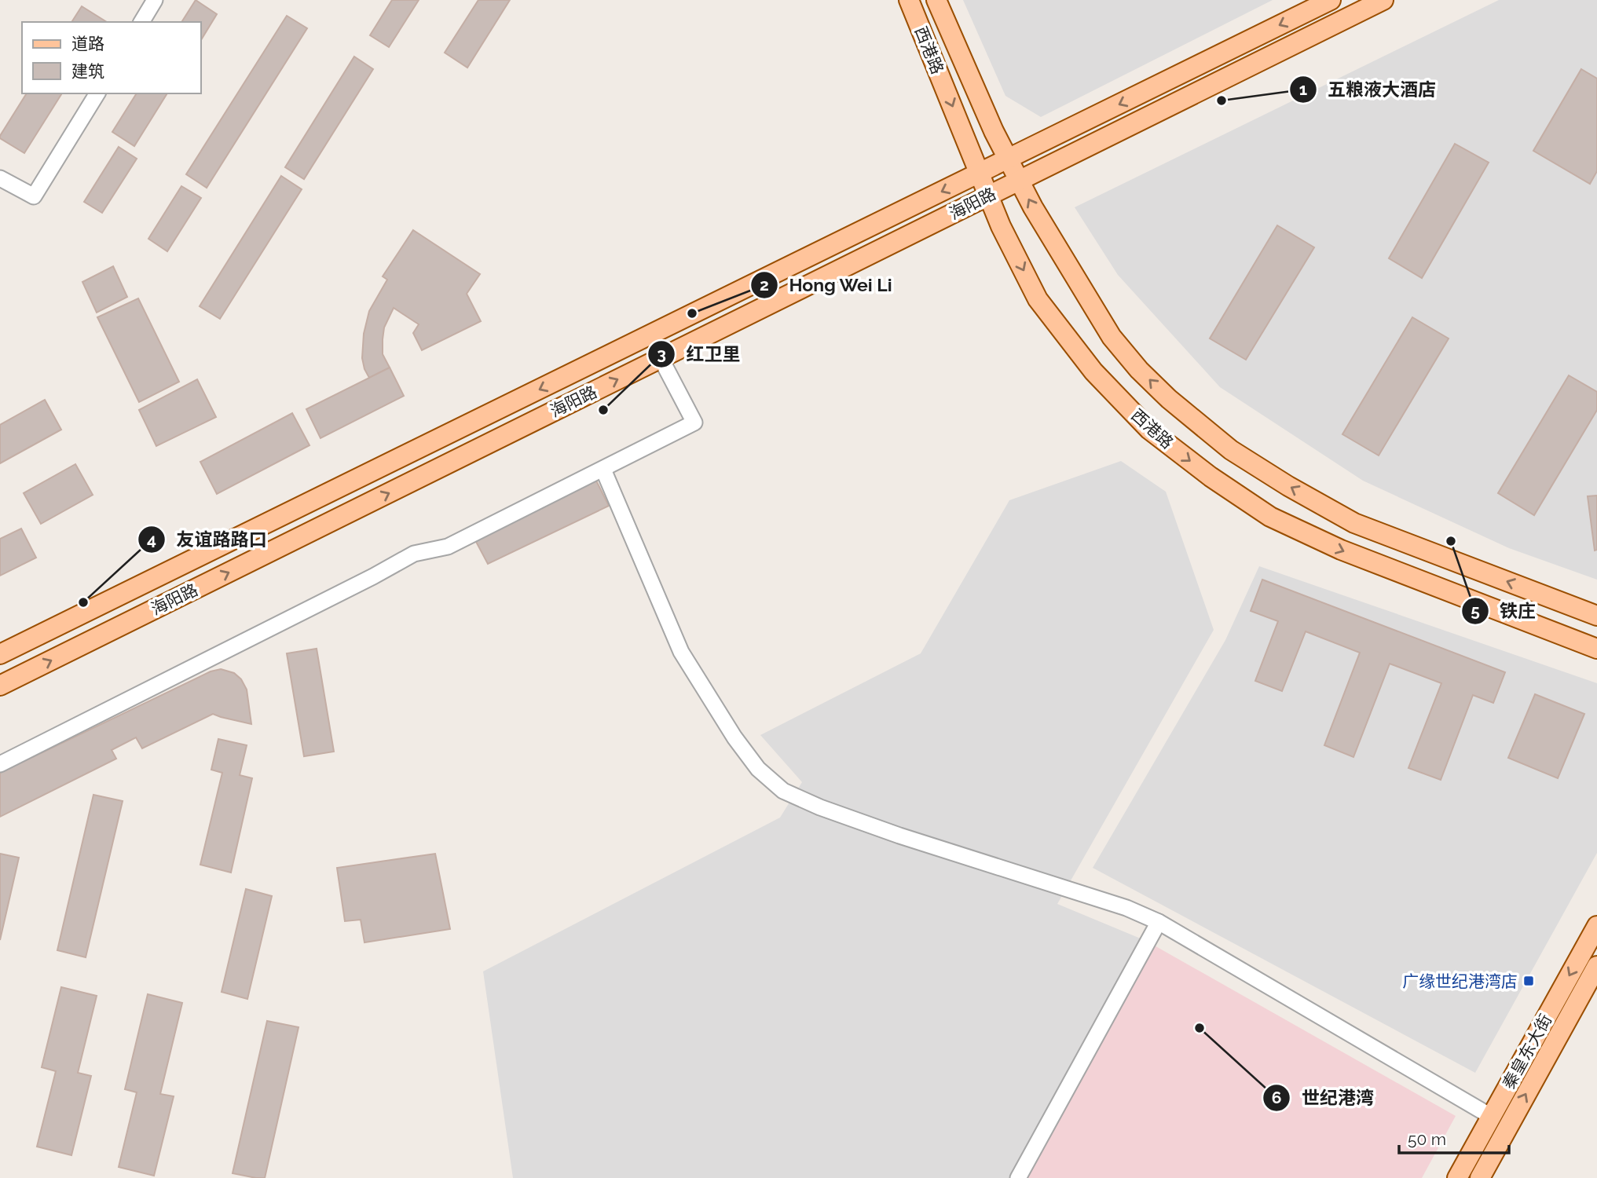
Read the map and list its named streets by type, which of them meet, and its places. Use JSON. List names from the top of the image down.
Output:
{
  "streets": {
    "main road": ["西港路", "海阳路", "秦皇东大街"]
  },
  "crossings": [
    ["西港路", "海阳路"]
  ],
  "places": {
    "other": [
      "五粮液大酒店",
      "Hong Wei Li",
      "红卫里",
      "铁庄",
      "友谊路路口",
      "世纪港湾"
    ],
    "transit": ["广缘世纪港湾店"]
  },
  "legend": ["道路", "建筑"],
  "scale_bar": "50 m"
}
